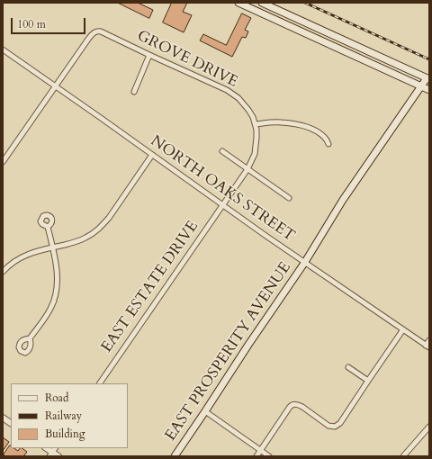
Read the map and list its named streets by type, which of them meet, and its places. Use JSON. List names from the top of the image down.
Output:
{
  "streets": {
    "main road": ["EAST PROSPERITY AVENUE"],
    "street": ["GROVE DRIVE", "NORTH OAKS STREET", "EAST ESTATE DRIVE"]
  },
  "crossings": [
    ["GROVE DRIVE", "NORTH OAKS STREET"],
    ["GROVE DRIVE", "EAST ESTATE DRIVE"],
    ["NORTH OAKS STREET", "EAST ESTATE DRIVE"],
    ["NORTH OAKS STREET", "EAST PROSPERITY AVENUE"]
  ],
  "legend": ["Road", "Railway", "Building"],
  "scale_bar": "100 m"
}
